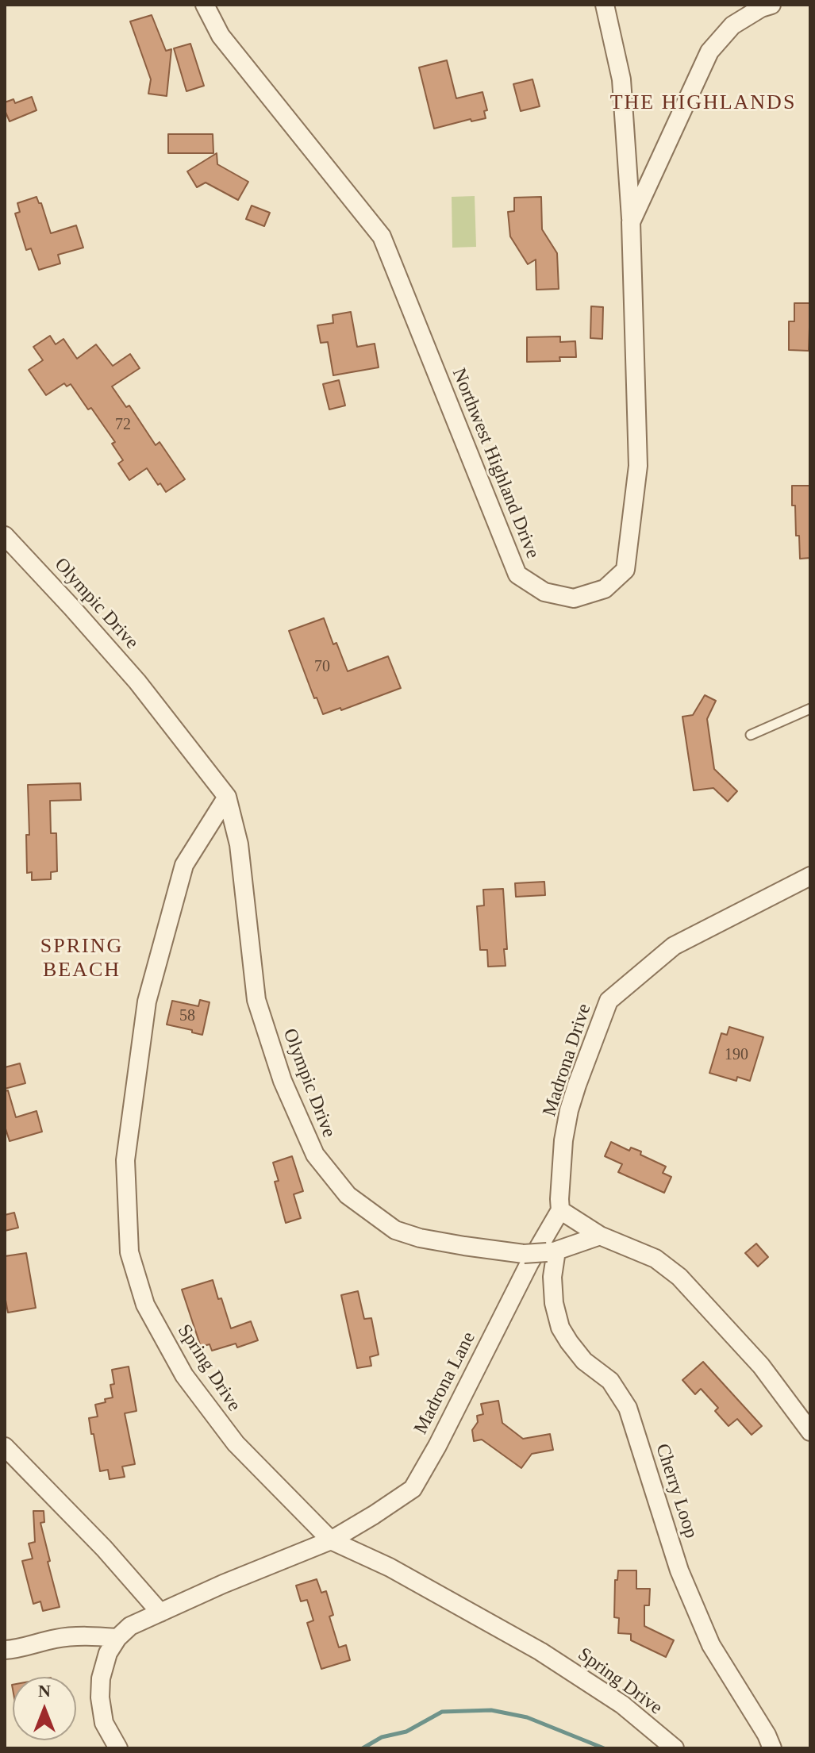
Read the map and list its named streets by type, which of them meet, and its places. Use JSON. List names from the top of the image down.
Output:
{
  "streets": {
    "street": [
      "Northwest Highland Drive",
      "Olympic Drive",
      "Madrona Drive",
      "Spring Drive",
      "Madrona Lane",
      "Cherry Loop"
    ]
  },
  "crossings": [
    ["Olympic Drive", "Spring Drive"],
    ["Olympic Drive", "Cherry Loop"],
    ["Madrona Drive", "Madrona Lane"],
    ["Spring Drive", "Madrona Lane"]
  ],
  "districts": ["THE HIGHLANDS", "SPRING BEACH"],
  "house_numbers": [
    "72",
    "70",
    "58",
    "190"
  ],
  "north": "top"
}
